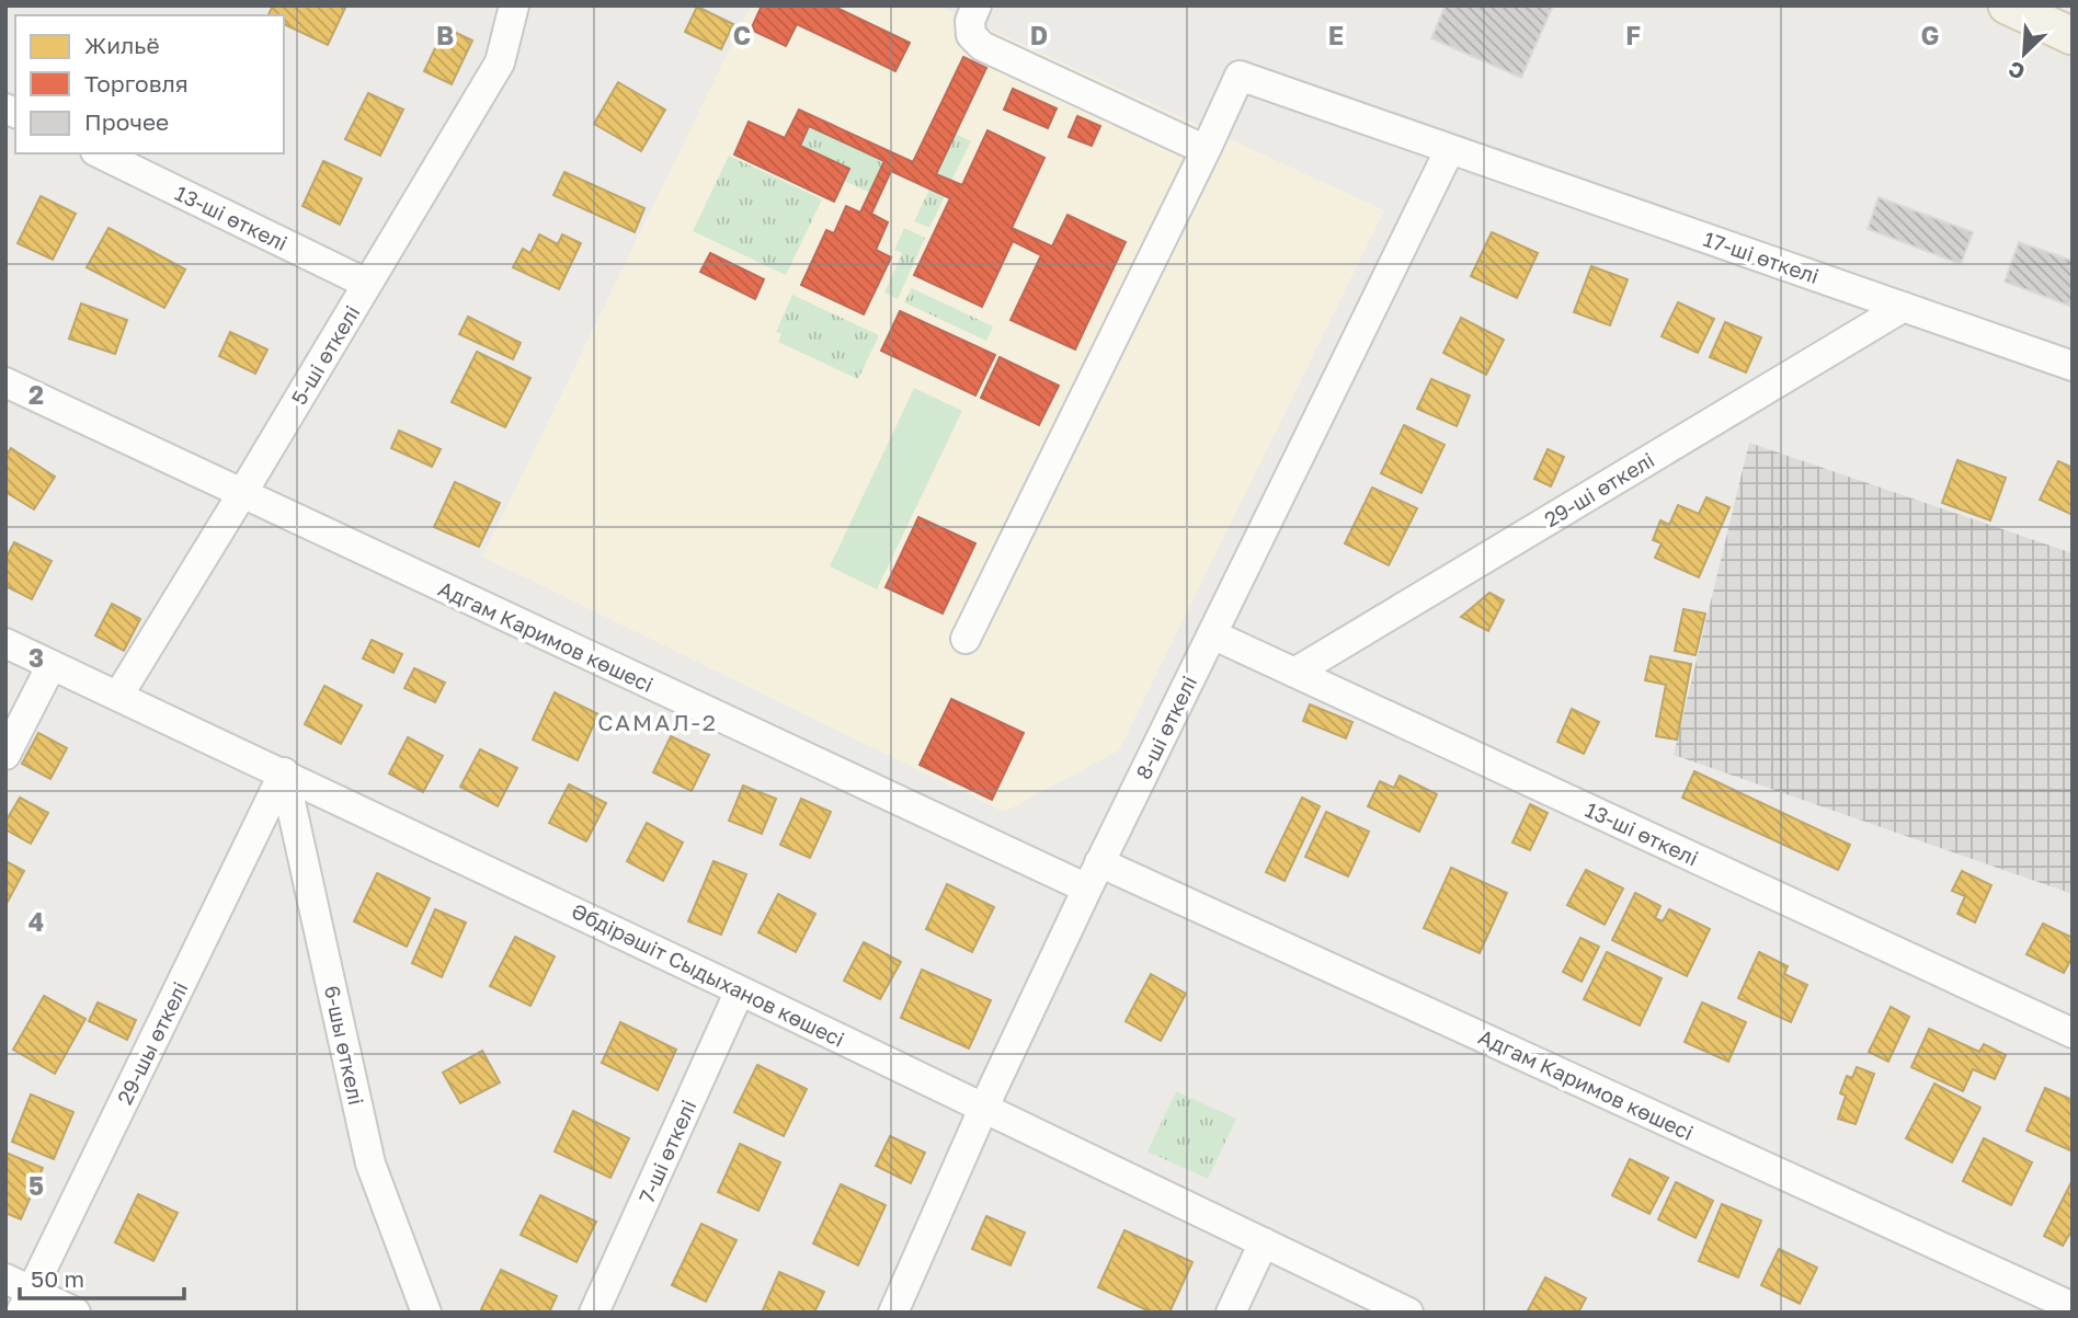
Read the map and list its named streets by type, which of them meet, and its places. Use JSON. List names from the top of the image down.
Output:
{
  "streets": {
    "street": [
      "13-ші өткелі",
      "17-ші өткелі",
      "5-ші өткелі",
      "29-ші өткелі",
      "Адгам Каримов көшесі",
      "8-ші өткелі",
      "Әбдірәшіт Сыдыханов көшесі",
      "29-шы өткелі",
      "6-шы өткелі",
      "7-ші өткелі"
    ]
  },
  "crossings": [
    ["13-ші өткелі", "5-ші өткелі"],
    ["13-ші өткелі", "29-ші өткелі"],
    ["13-ші өткелі", "8-ші өткелі"],
    ["17-ші өткелі", "29-ші өткелі"],
    ["17-ші өткелі", "8-ші өткелі"],
    ["5-ші өткелі", "Адгам Каримов көшесі"],
    ["5-ші өткелі", "Әбдірәшіт Сыдыханов көшесі"],
    ["Адгам Каримов көшесі", "8-ші өткелі"],
    ["8-ші өткелі", "Әбдірәшіт Сыдыханов көшесі"],
    ["Әбдірәшіт Сыдыханов көшесі", "29-шы өткелі"],
    ["Әбдірәшіт Сыдыханов көшесі", "6-шы өткелі"],
    ["Әбдірәшіт Сыдыханов көшесі", "7-ші өткелі"],
    ["29-шы өткелі", "6-шы өткелі"]
  ],
  "districts": ["САМАЛ-2"],
  "legend": ["Жильё", "Торговля", "Прочее"],
  "scale_bar": "50 m",
  "north": "bottom left",
  "grid": {
    "columns": [
      "B",
      "C",
      "D",
      "E",
      "F",
      "G"
    ],
    "rows": [
      "2",
      "3",
      "4",
      "5"
    ]
  }
}
